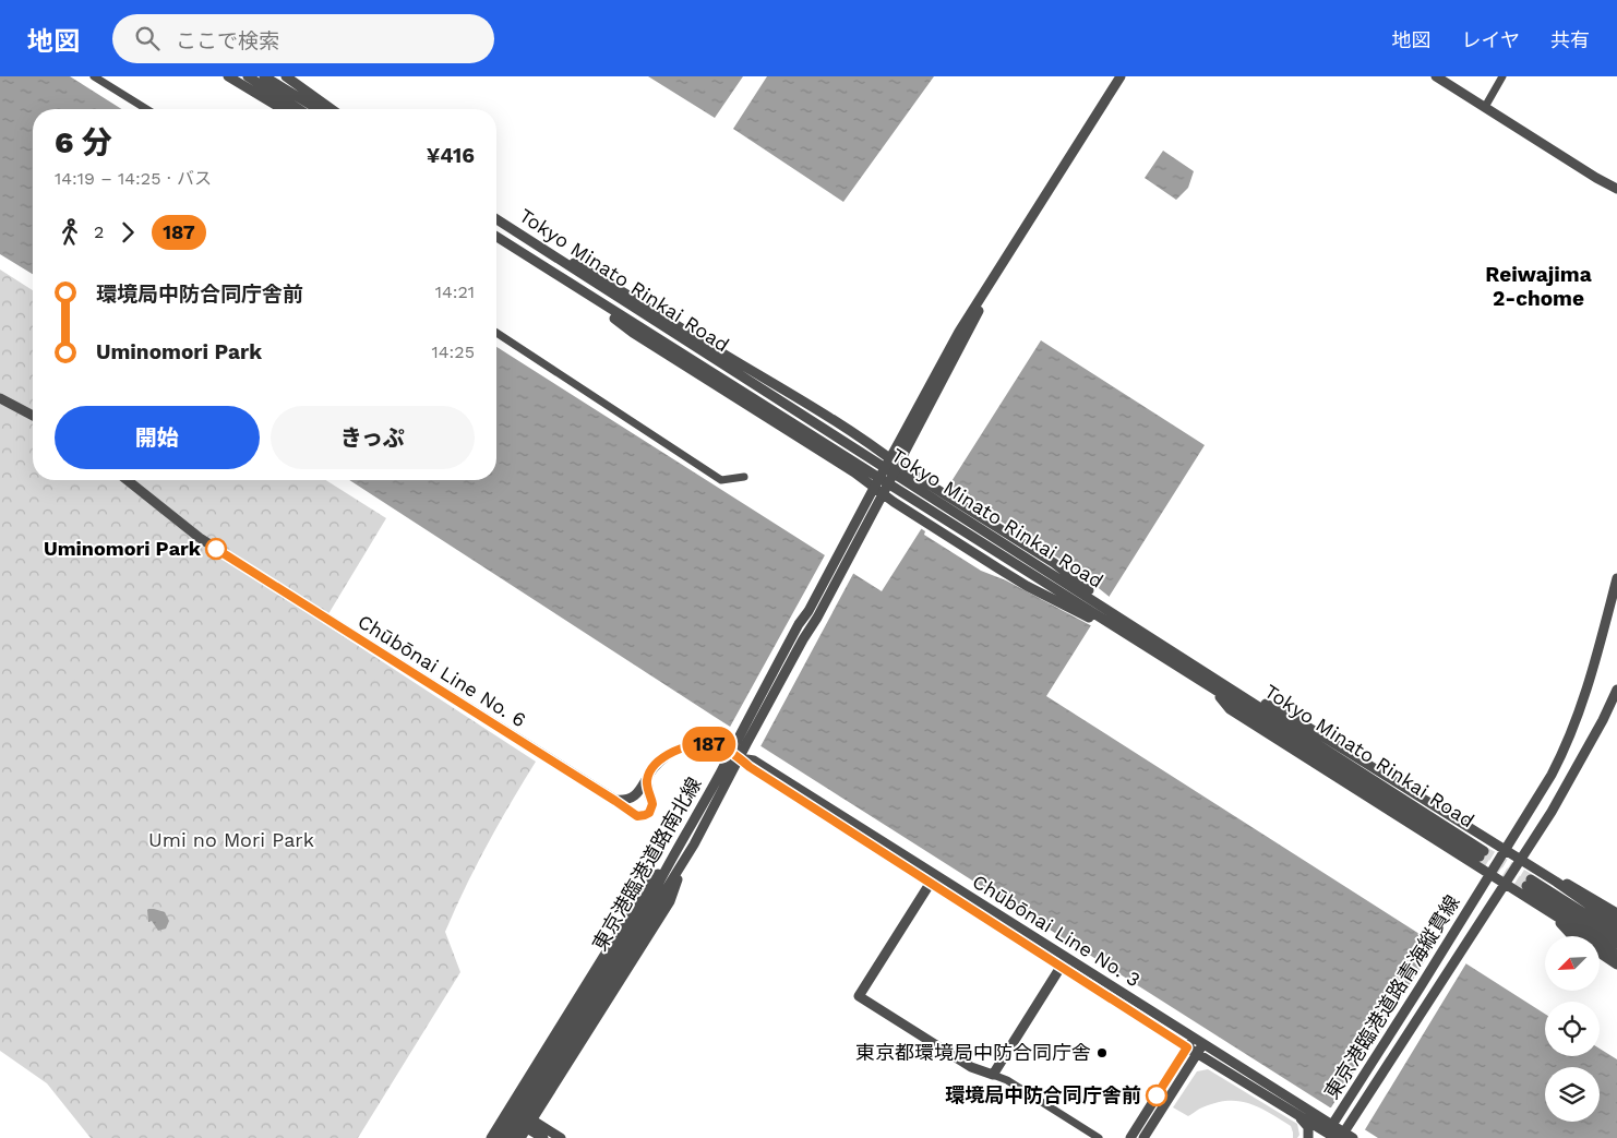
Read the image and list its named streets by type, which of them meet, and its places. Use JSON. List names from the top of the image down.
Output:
{
  "streets": {
    "street": [
      "Tokyo Minato Rinkai Road",
      "Chūbōnai Line No. 6",
      "東京港臨港道路南北線",
      "Chūbōnai Line No. 3",
      "東京港臨港道路青海縦貫線"
    ]
  },
  "crossings": [
    ["東京港臨港道路南北線", "Chūbōnai Line No. 3"],
    ["Chūbōnai Line No. 3", "東京港臨港道路青海縦貫線"]
  ],
  "districts": ["Reiwajima 2-chome"],
  "parks": ["Umi no Mori Park"],
  "places": ["Uminomori Park", "東京都環境局中防合同庁舎", "環境局中防合同庁舎前"],
  "lines": ["bus line 187"],
  "north": "bottom left",
  "page": {
    "header": "地図",
    "search": "ここで検索",
    "nav": ["地図", "レイヤ", "共有"],
    "on_map": "187",
    "heading": ["6 分", "14:19 – 14:25 · バス", "¥416"],
    "legs": ["2", "187"],
    "list": [
      {
        "name": "環境局中防合同庁舎前",
        "value": "14:21"
      },
      {
        "name": "Uminomori Park",
        "value": "14:25"
      }
    ],
    "buttons": ["開始", "きっぷ"]
  }
}
